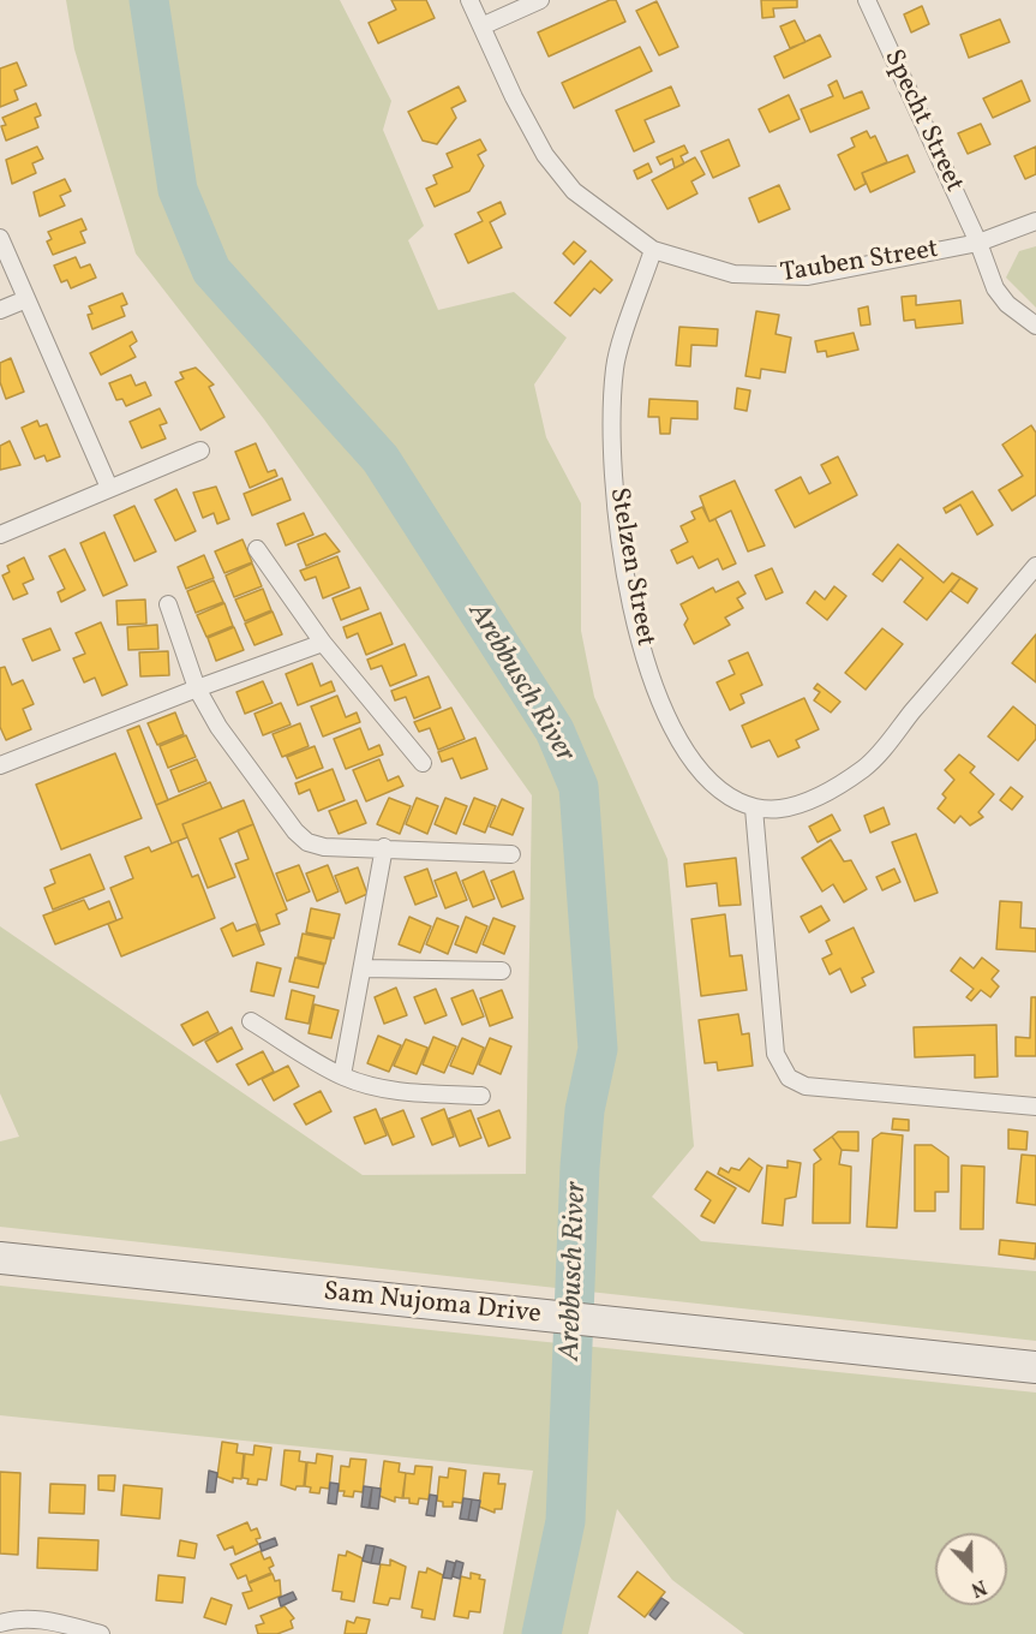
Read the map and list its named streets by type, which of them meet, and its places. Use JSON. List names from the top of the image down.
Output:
{
  "streets": {
    "highway": ["Sam Nujoma Drive"],
    "street": ["Specht Street", "Tauben Street", "Stelzen Street"]
  },
  "crossings": [
    ["Specht Street", "Tauben Street"],
    ["Tauben Street", "Stelzen Street"]
  ],
  "water": ["Arebbusch River"],
  "north": "bottom"
}
